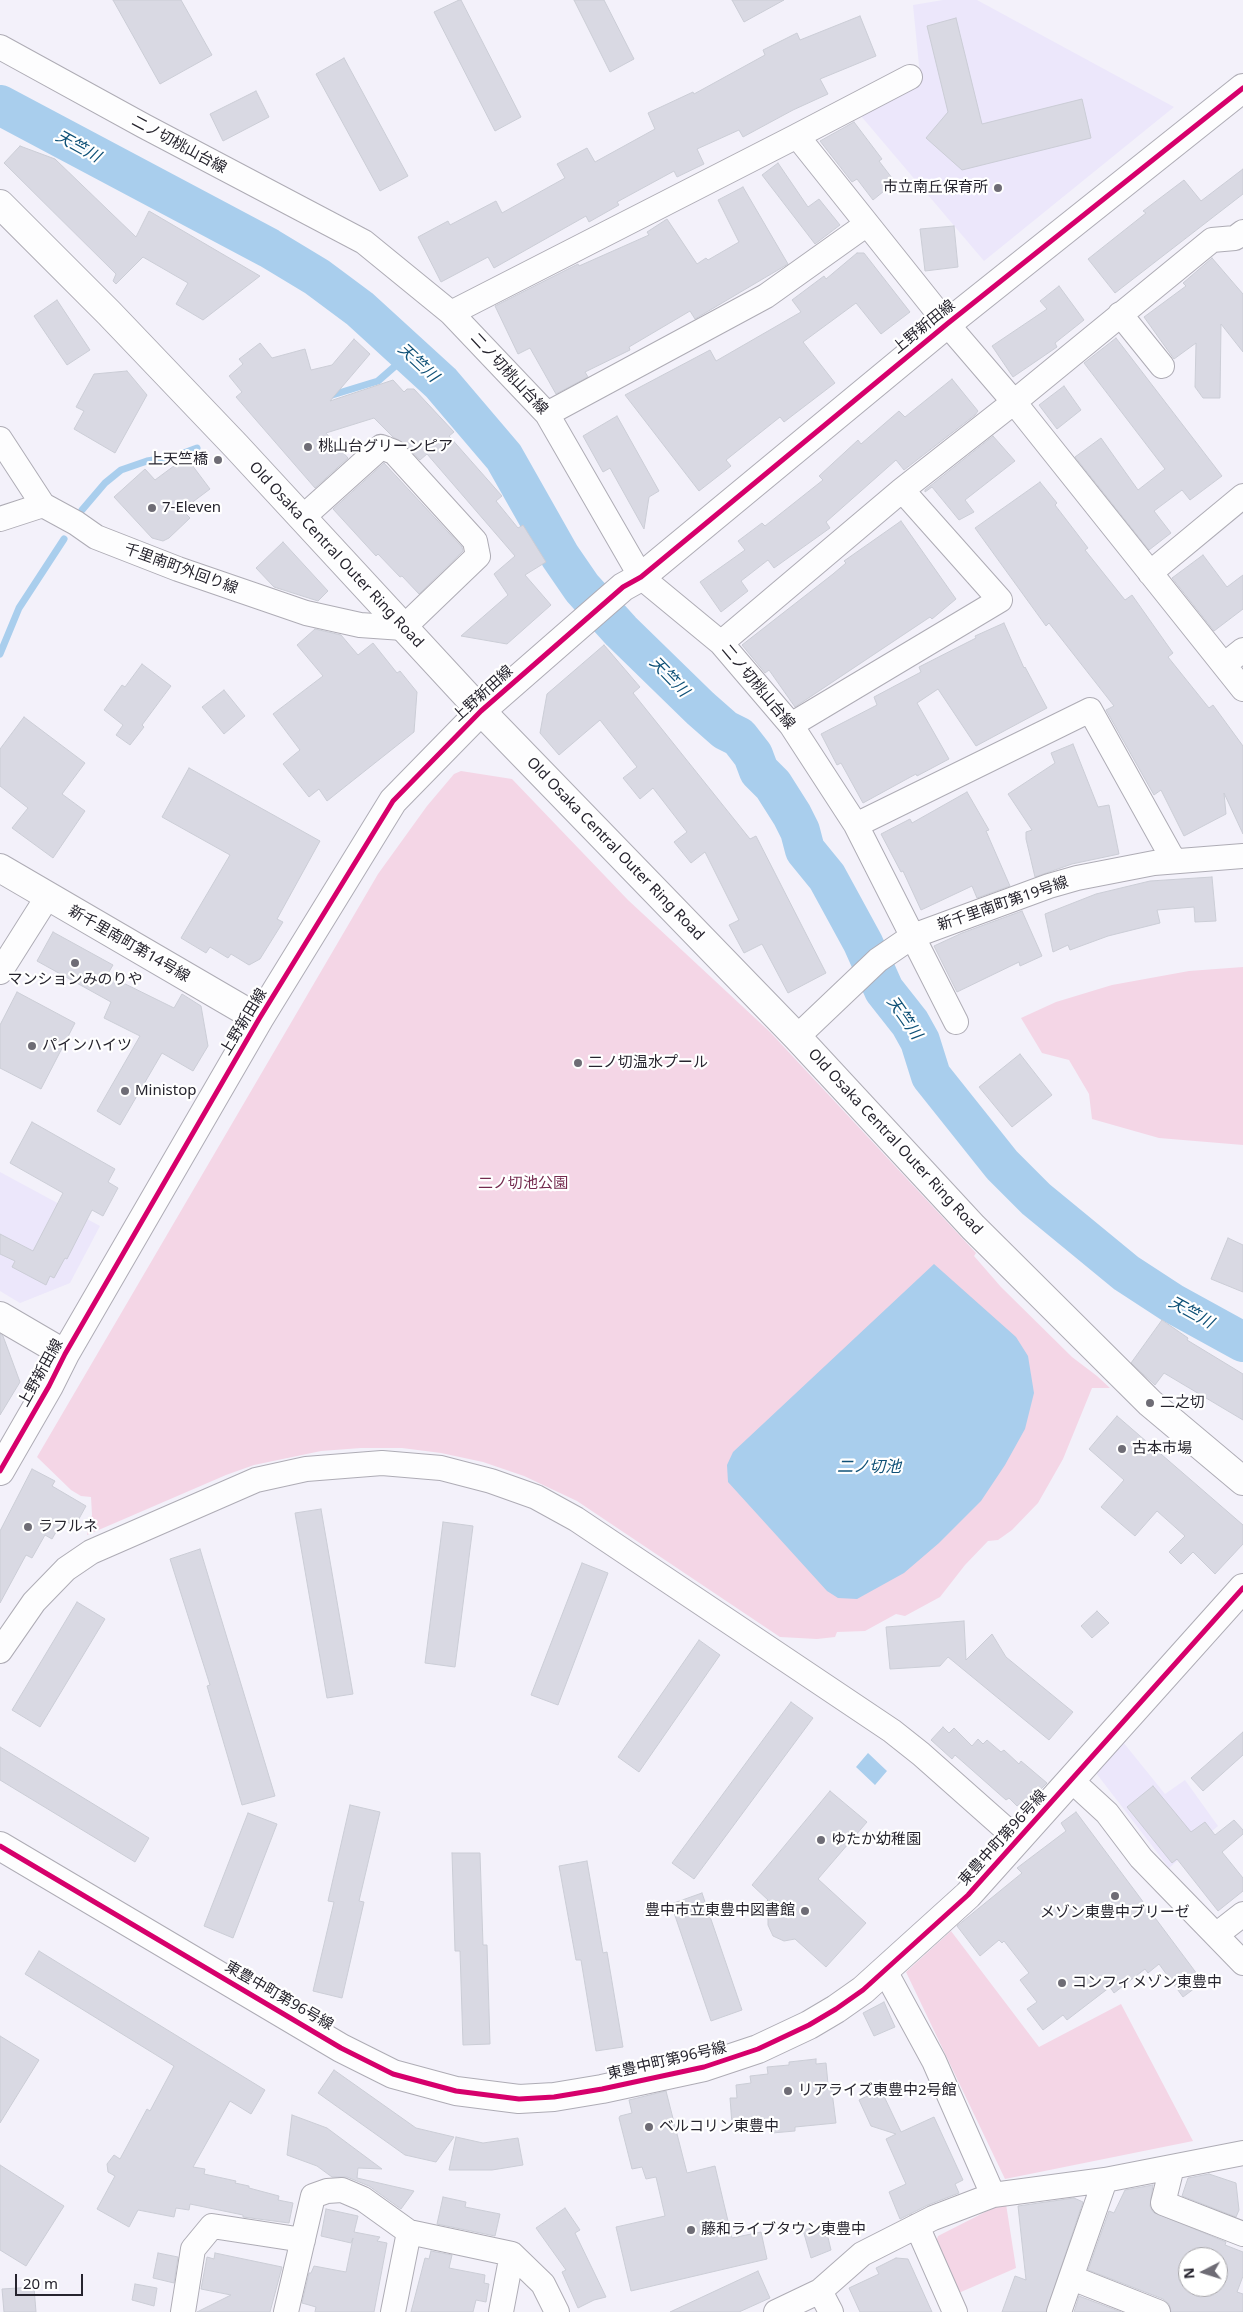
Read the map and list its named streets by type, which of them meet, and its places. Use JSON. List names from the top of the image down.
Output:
{
  "streets": {
    "street": [
      "二ノ切桃山台線",
      "上野新田線",
      "Old Osaka Central Outer Ring Road",
      "千里南町外回り線",
      "新千里南町第19号線",
      "新千里南町第14号線",
      "東豊中町第96号線"
    ]
  },
  "crossings": [
    ["二ノ切桃山台線", "上野新田線"],
    ["二ノ切桃山台線", "新千里南町第19号線"],
    ["上野新田線", "Old Osaka Central Outer Ring Road"],
    ["上野新田線", "新千里南町第14号線"],
    ["Old Osaka Central Outer Ring Road", "千里南町外回り線"]
  ],
  "water": ["天竺川", "二ノ切池"],
  "parks": ["二ノ切池公園"],
  "places": [
    "市立南丘保育所",
    "桃山台グリーンピア",
    "上天竺橋",
    "7-Eleven",
    "マンションみのりや",
    "パインハイツ",
    "二ノ切温水プール",
    "Ministop",
    "二之切",
    "古本市場",
    "ラフルネ",
    "ゆたか幼稚園",
    "メゾン東豊中ブリーゼ",
    "豊中市立東豊中図書館",
    "コンフィメゾン東豊中",
    "リアライズ東豊中2号館",
    "ベルコリン東豊中",
    "藤和ライブタウン東豊中"
  ],
  "scale_bar": "20 m",
  "north": "left"
}
